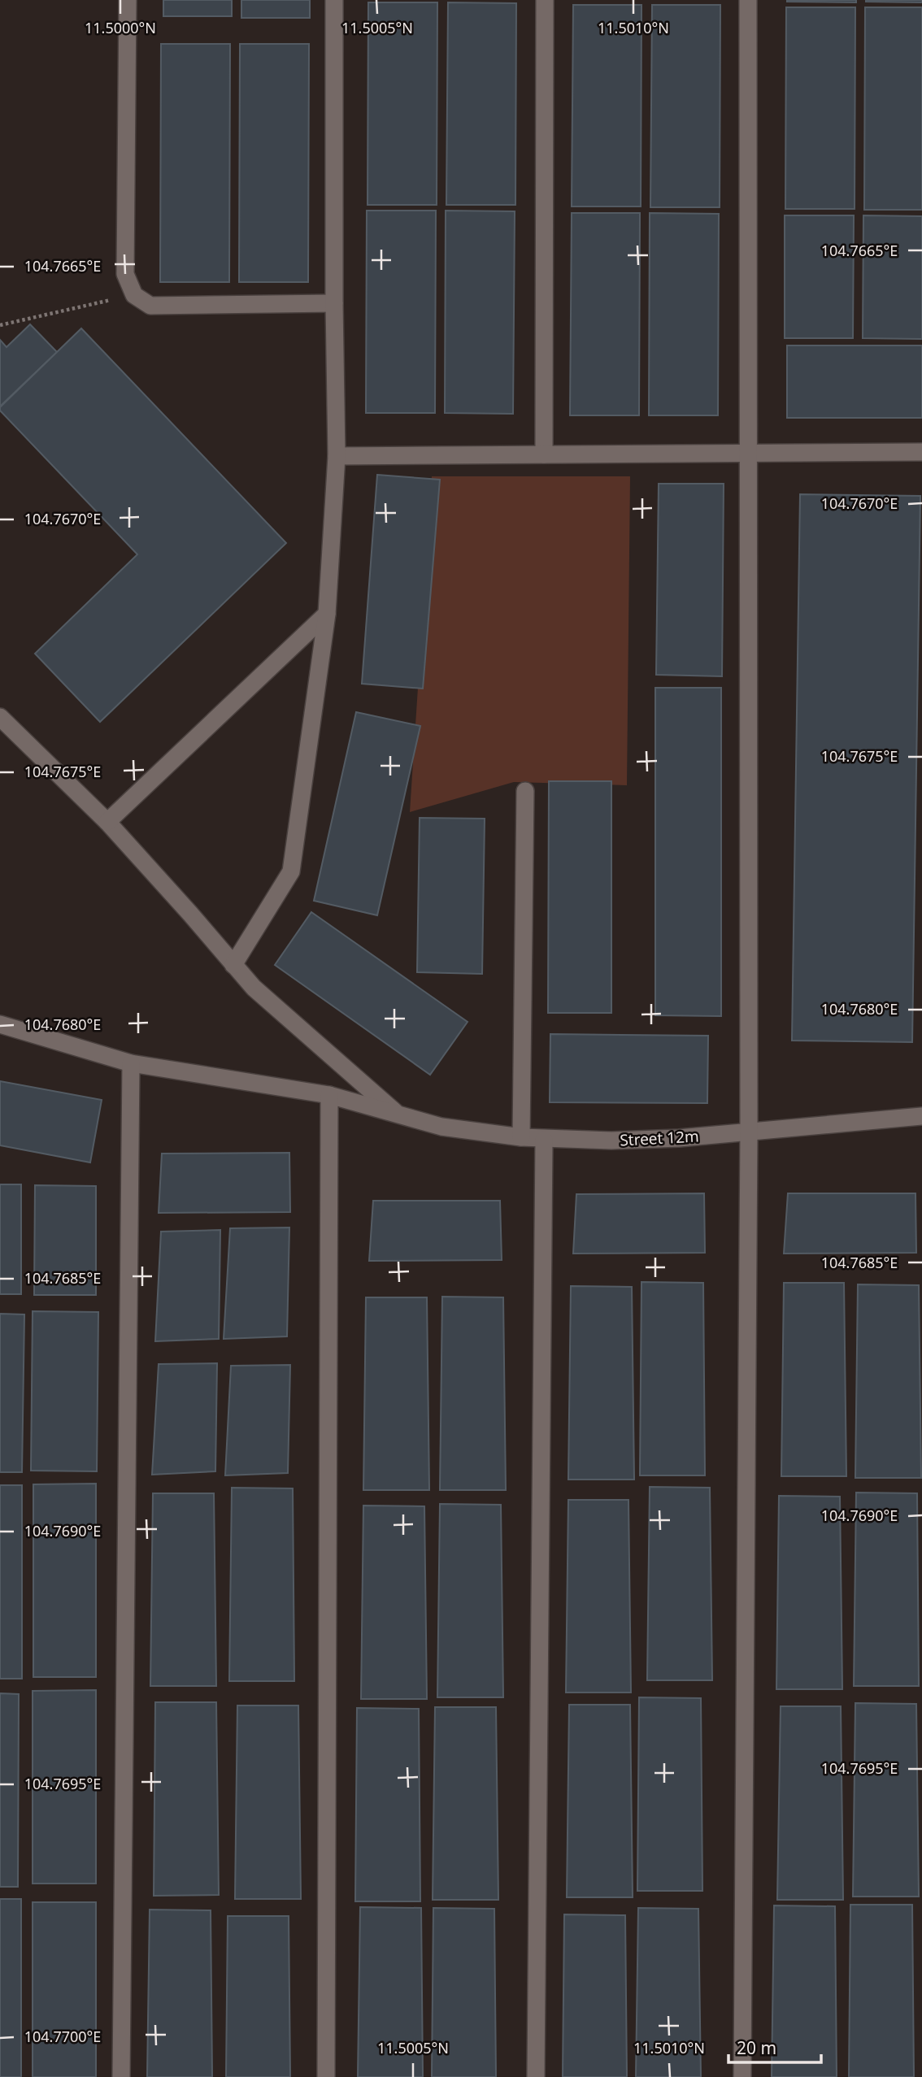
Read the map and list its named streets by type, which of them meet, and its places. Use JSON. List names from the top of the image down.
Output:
{
  "streets": {
    "street": ["Street 12m"]
  },
  "scale_bar": "20 m",
  "coordinates": [
    "11.5000°N",
    "11.5005°N",
    "11.5010°N",
    "104.7665°E",
    "104.7670°E",
    "104.7675°E",
    "104.7680°E",
    "104.7685°E",
    "104.7690°E",
    "104.7695°E",
    "104.7700°E"
  ]
}
